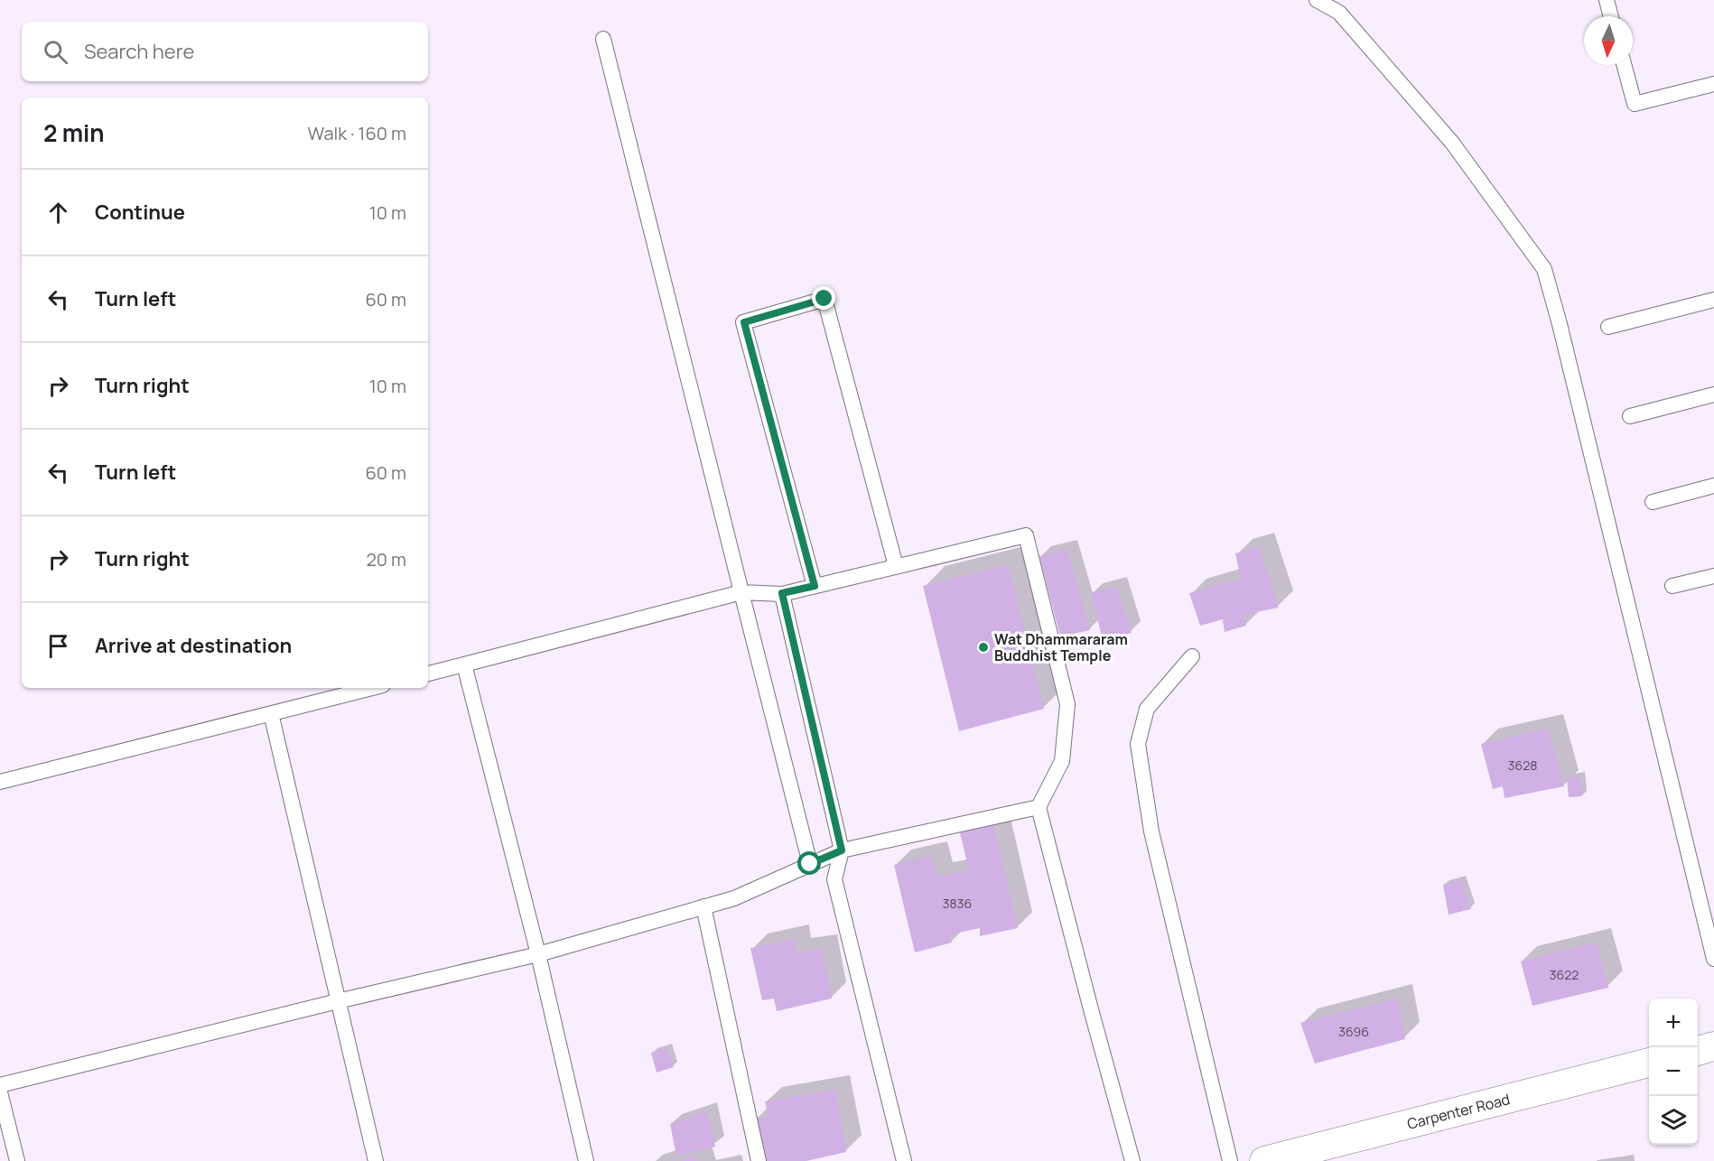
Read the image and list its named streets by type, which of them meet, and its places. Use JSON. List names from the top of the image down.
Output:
{
  "streets": {
    "street": ["Carpenter Road"]
  },
  "places": ["Wat Dhammararam Buddhist Temple"],
  "house_numbers": [
    "3628",
    "3836",
    "3622",
    "3696"
  ],
  "north": "bottom",
  "page": {
    "search": "Search here",
    "heading": ["2 min", "Walk · 160 m"],
    "list": [
      ["Continue", "10 m"],
      ["Turn left", "60 m"],
      ["Turn right", "10 m"],
      ["Turn left", "60 m"],
      ["Turn right", "20 m"],
      "Arrive at destination"
    ],
    "map_buttons": ["+", "−"]
  }
}
